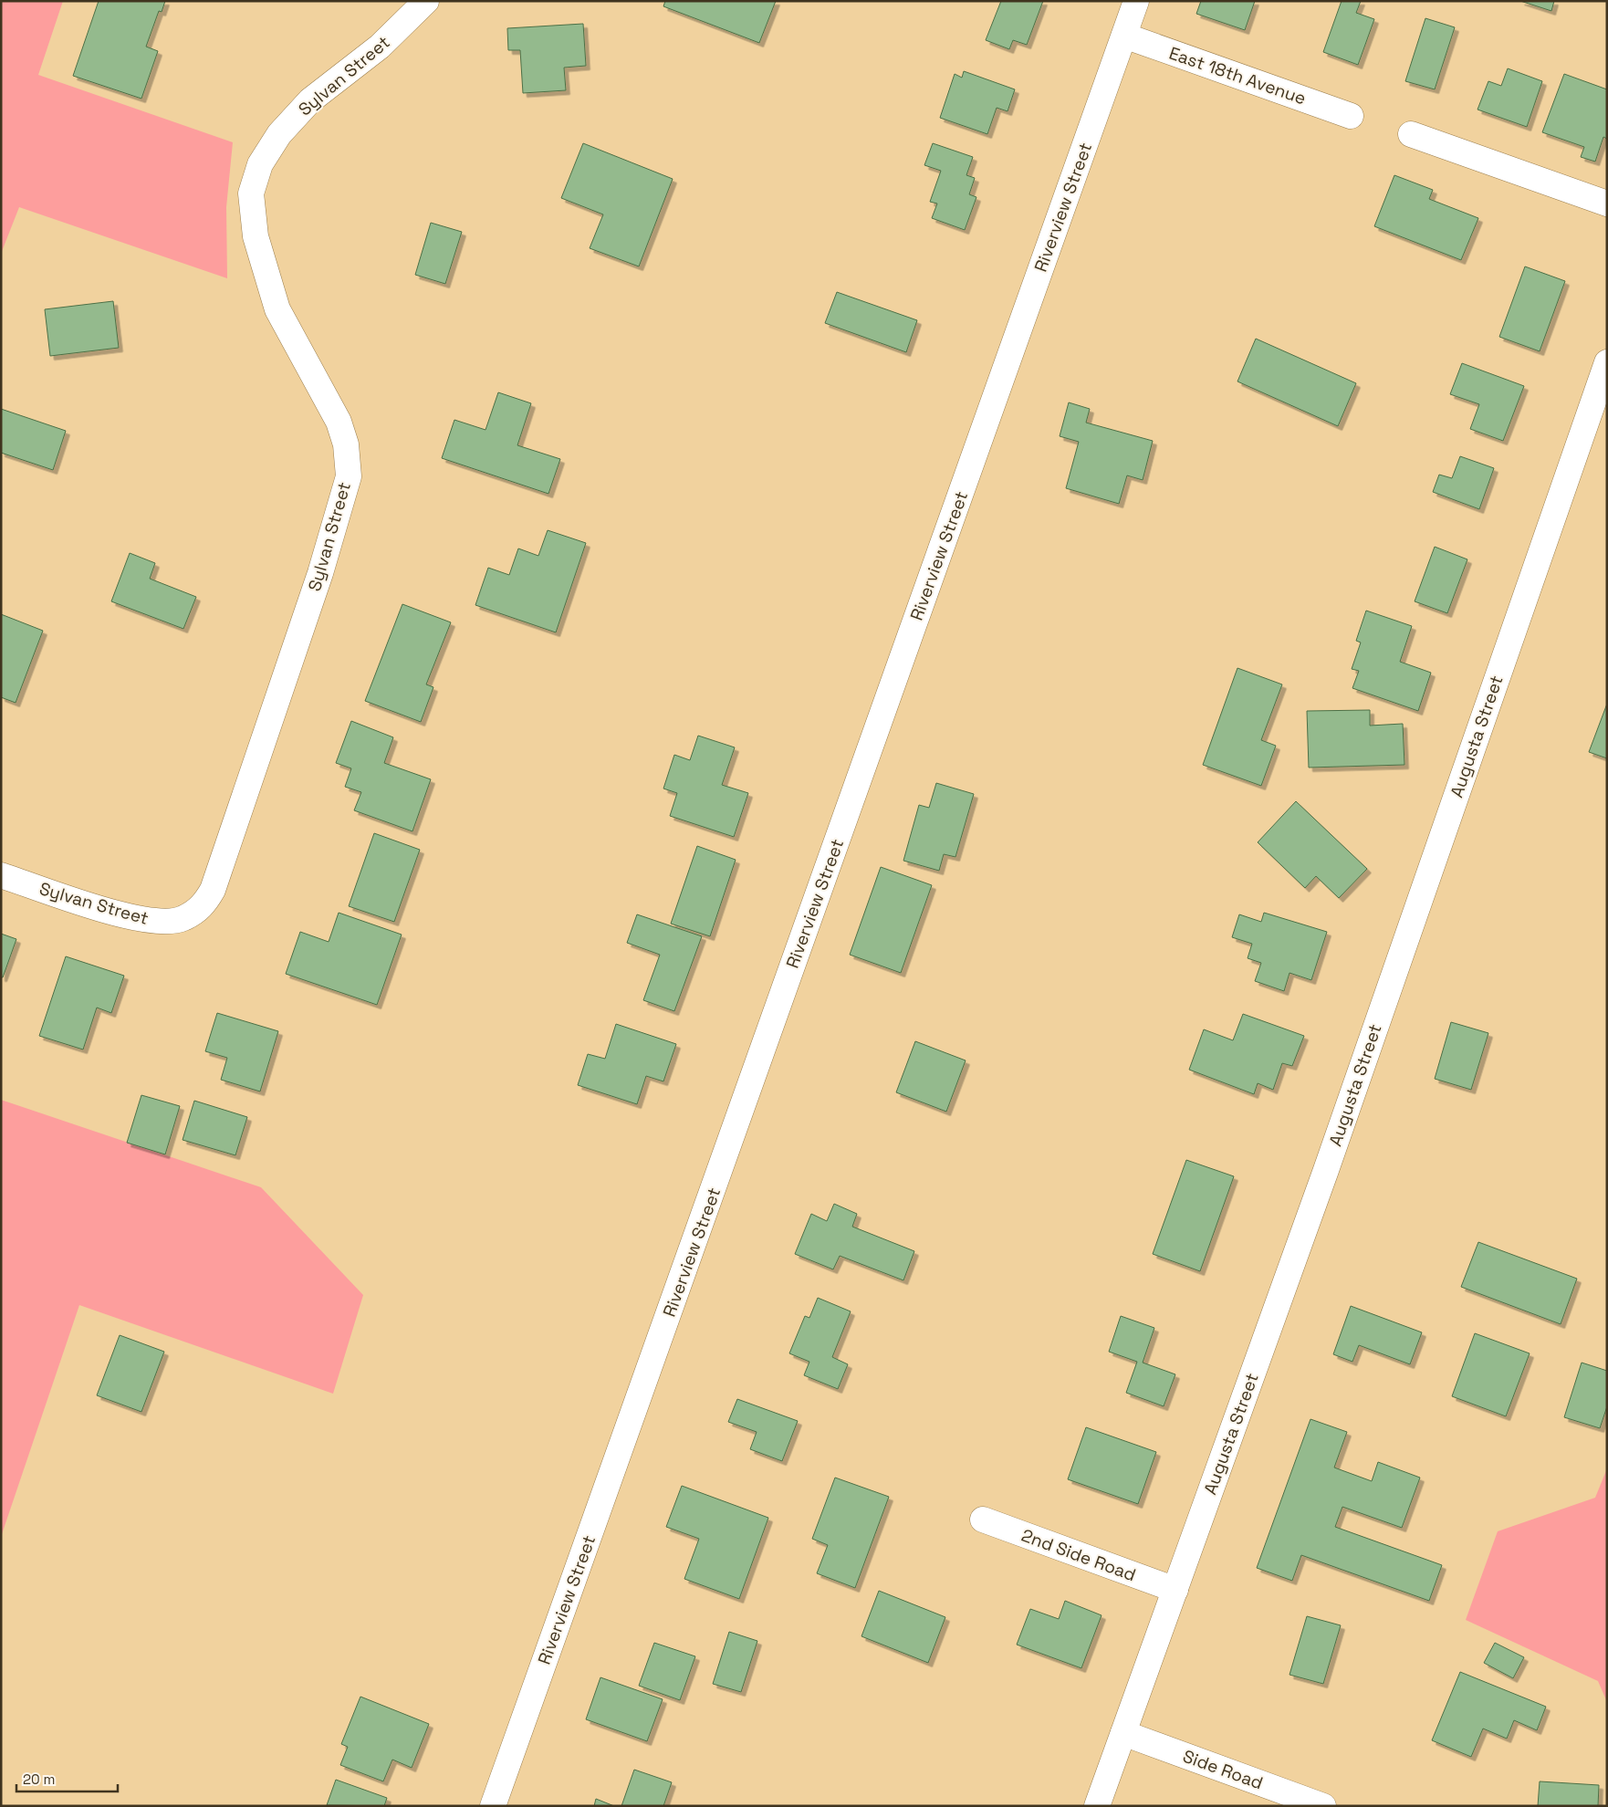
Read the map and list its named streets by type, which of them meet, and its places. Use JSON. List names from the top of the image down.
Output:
{
  "streets": {
    "street": [
      "Sylvan Street",
      "East 18th Avenue",
      "Riverview Street",
      "Augusta Street",
      "2nd Side Road",
      "Side Road"
    ]
  },
  "crossings": [
    ["East 18th Avenue", "Riverview Street"],
    ["Augusta Street", "2nd Side Road"],
    ["Augusta Street", "Side Road"]
  ],
  "scale_bar": "20 m"
}
